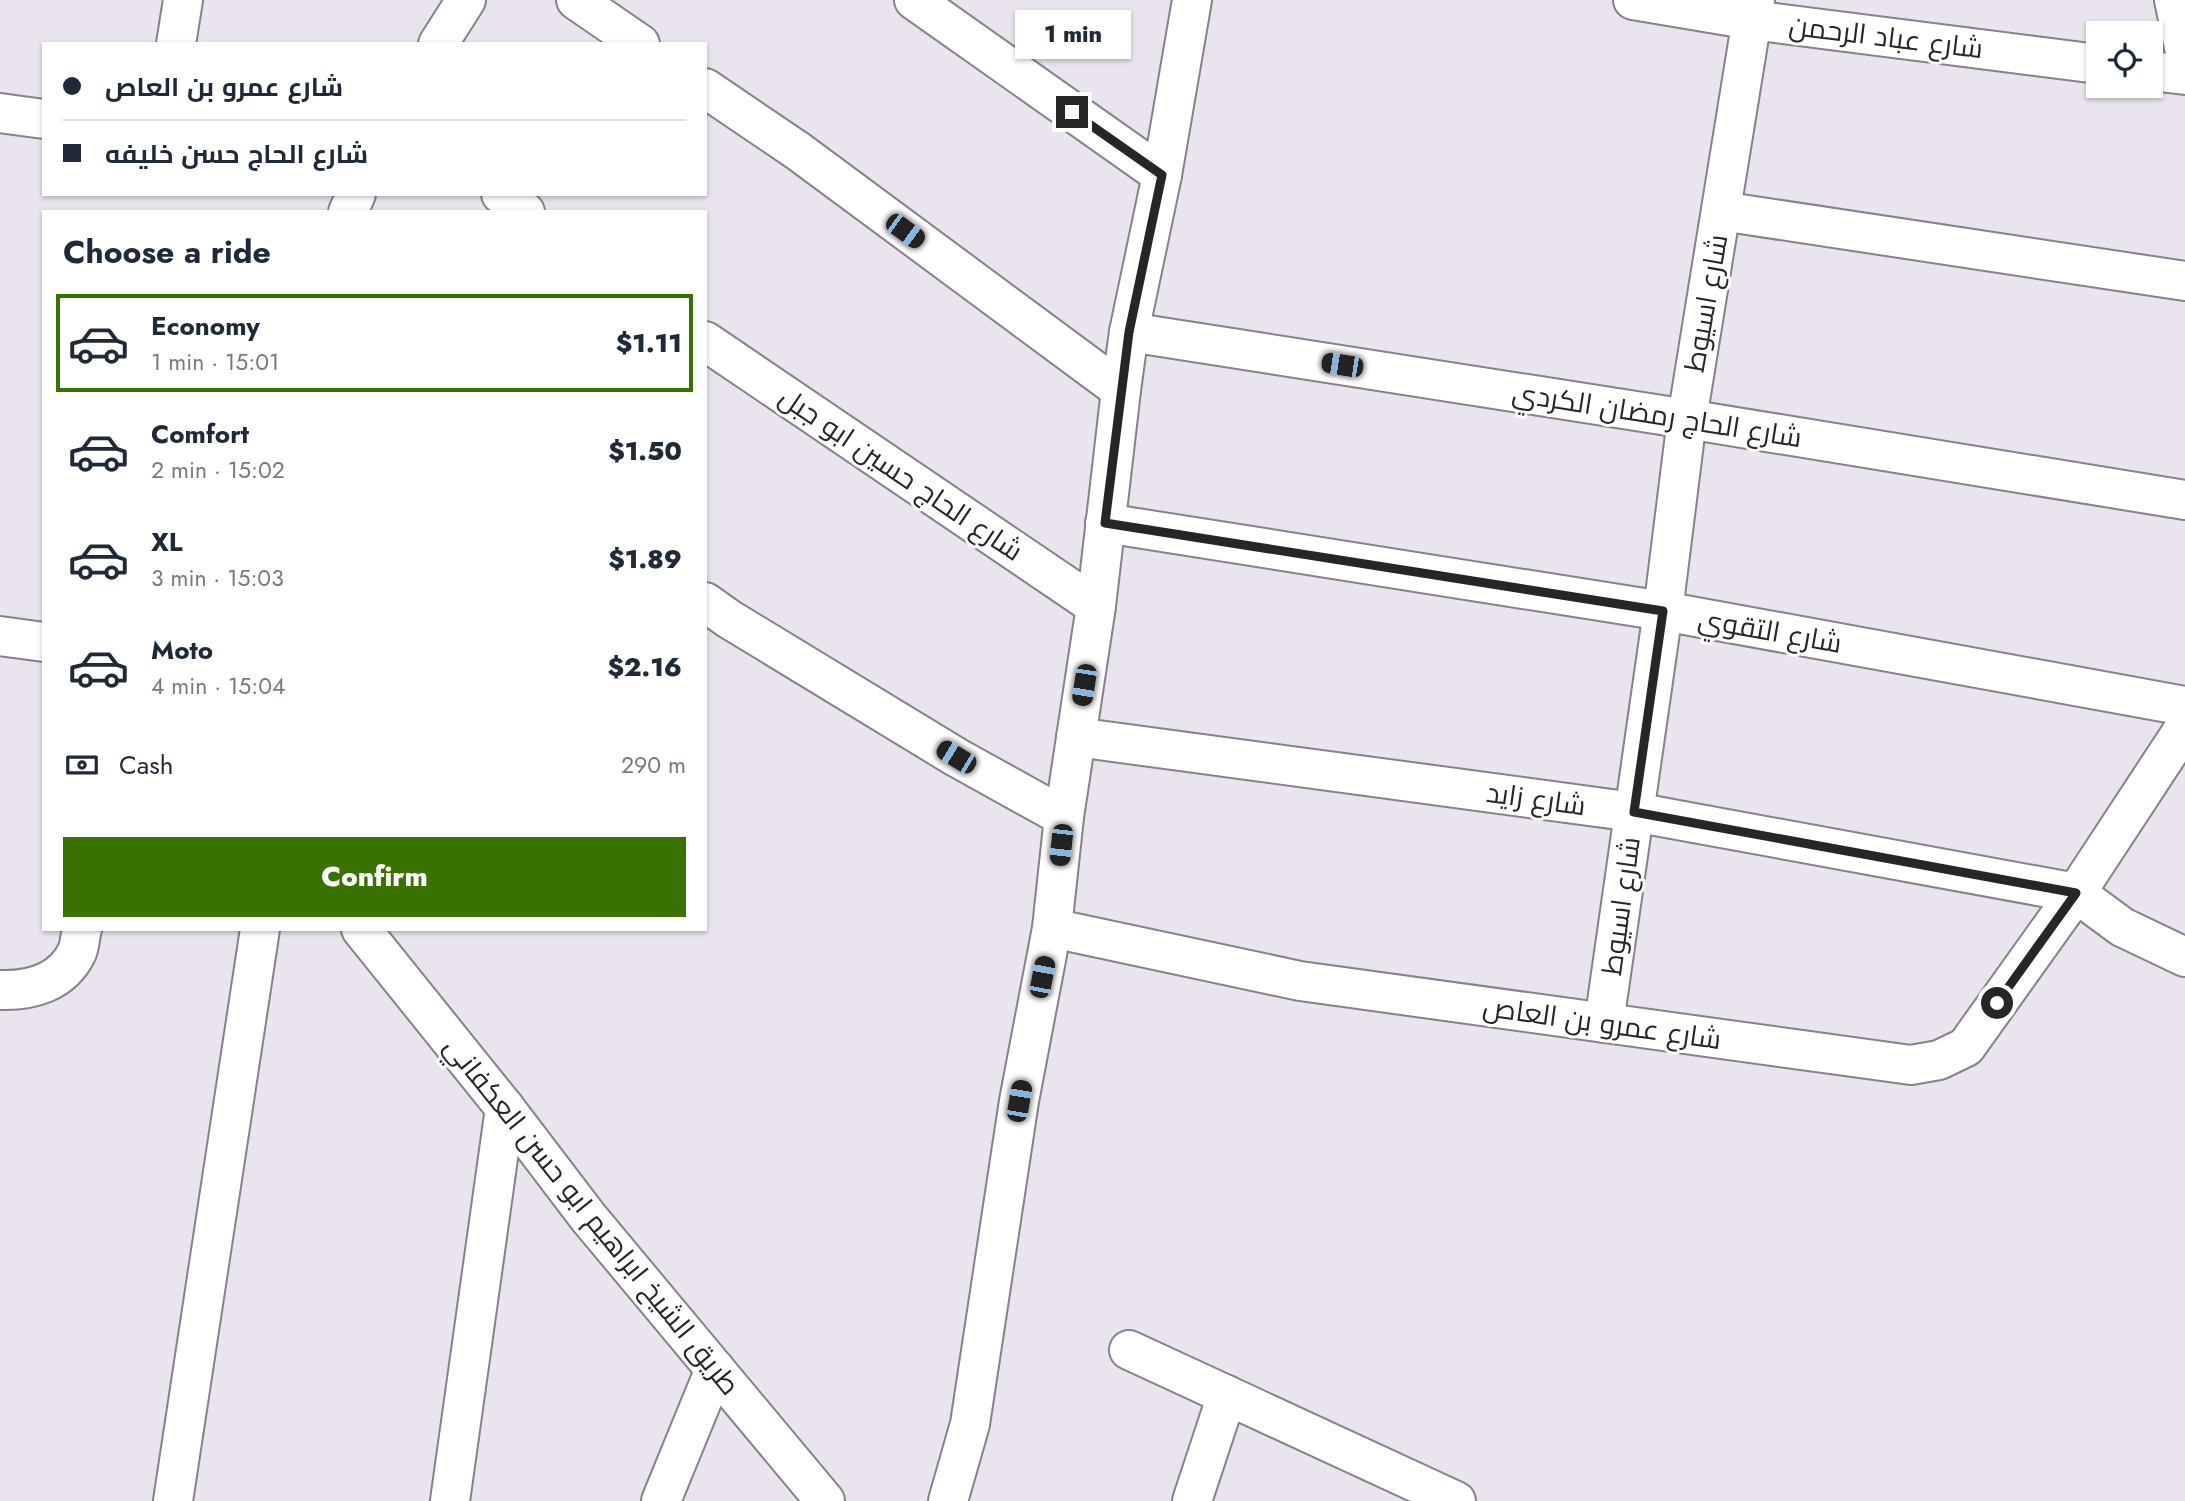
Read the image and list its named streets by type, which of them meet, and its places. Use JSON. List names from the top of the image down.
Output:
{
  "streets": {
    "street": [
      "شارع عباد الرحمن",
      "شارع اسيوط",
      "شارع الحاج رمضان الكردي",
      "شارع الحاج حسين ابو جبل",
      "شارع التقوي",
      "شارع زايد",
      "شارع عمرو بن العاص",
      "طريق الشيخ ابراهيم ابو حسن العكفاني"
    ]
  },
  "crossings": [
    ["شارع عباد الرحمن", "شارع اسيوط"],
    ["شارع اسيوط", "شارع الحاج رمضان الكردي"],
    ["شارع اسيوط", "شارع التقوي"],
    ["شارع اسيوط", "شارع زايد"],
    ["شارع اسيوط", "شارع عمرو بن العاص"],
    ["شارع زايد", "شارع عمرو بن العاص"]
  ],
  "page": {
    "bubble": "1 min",
    "banner": ["شارع عمرو بن العاص", "شارع الحاج حسن خليفه"],
    "heading": "Choose a ride",
    "list": [
      {
        "name": "Economy",
        "note": "1 min · 15:01",
        "value": "$1.11"
      },
      {
        "name": "Comfort",
        "note": "2 min · 15:02",
        "value": "$1.50"
      },
      {
        "name": "XL",
        "note": "3 min · 15:03",
        "value": "$1.89"
      },
      {
        "name": "Moto",
        "note": "4 min · 15:04",
        "value": "$2.16"
      }
    ],
    "pay": ["Cash", "290 m"],
    "buttons": "Confirm"
  }
}
